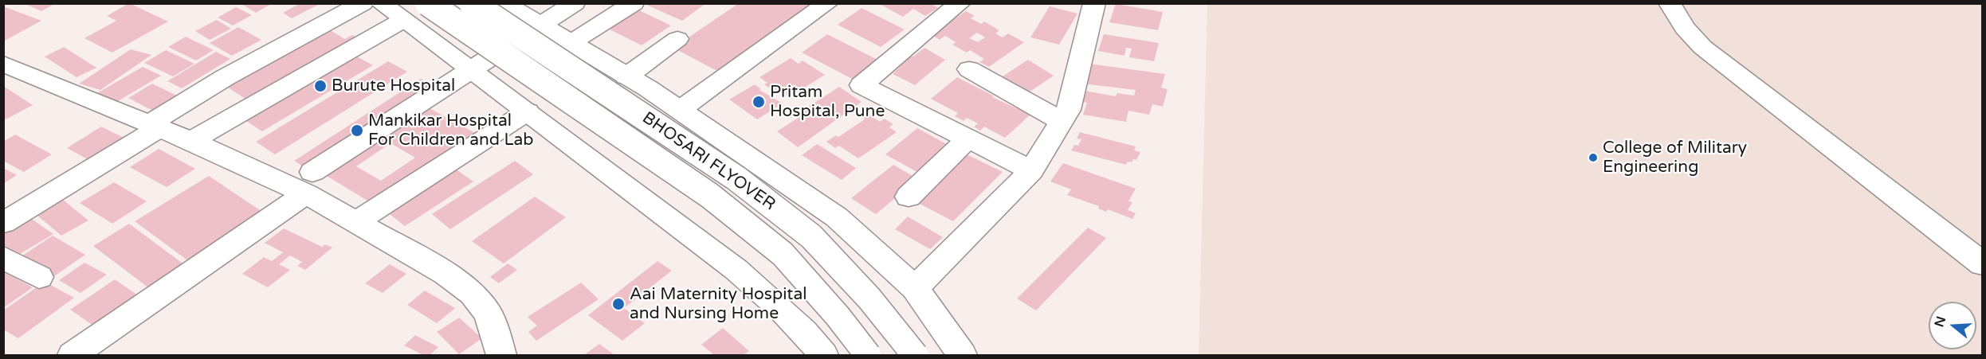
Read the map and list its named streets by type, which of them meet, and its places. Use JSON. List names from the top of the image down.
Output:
{
  "streets": {
    "main road": ["BHOSARI FLYOVER"]
  },
  "places": [
    "Burute Hospital",
    "Pritam Hospital, Pune",
    "Mankikar Hospital For Children and Lab",
    "College of Military Engineering",
    "Aai Maternity Hospital and Nursing Home"
  ],
  "north": "left"
}
